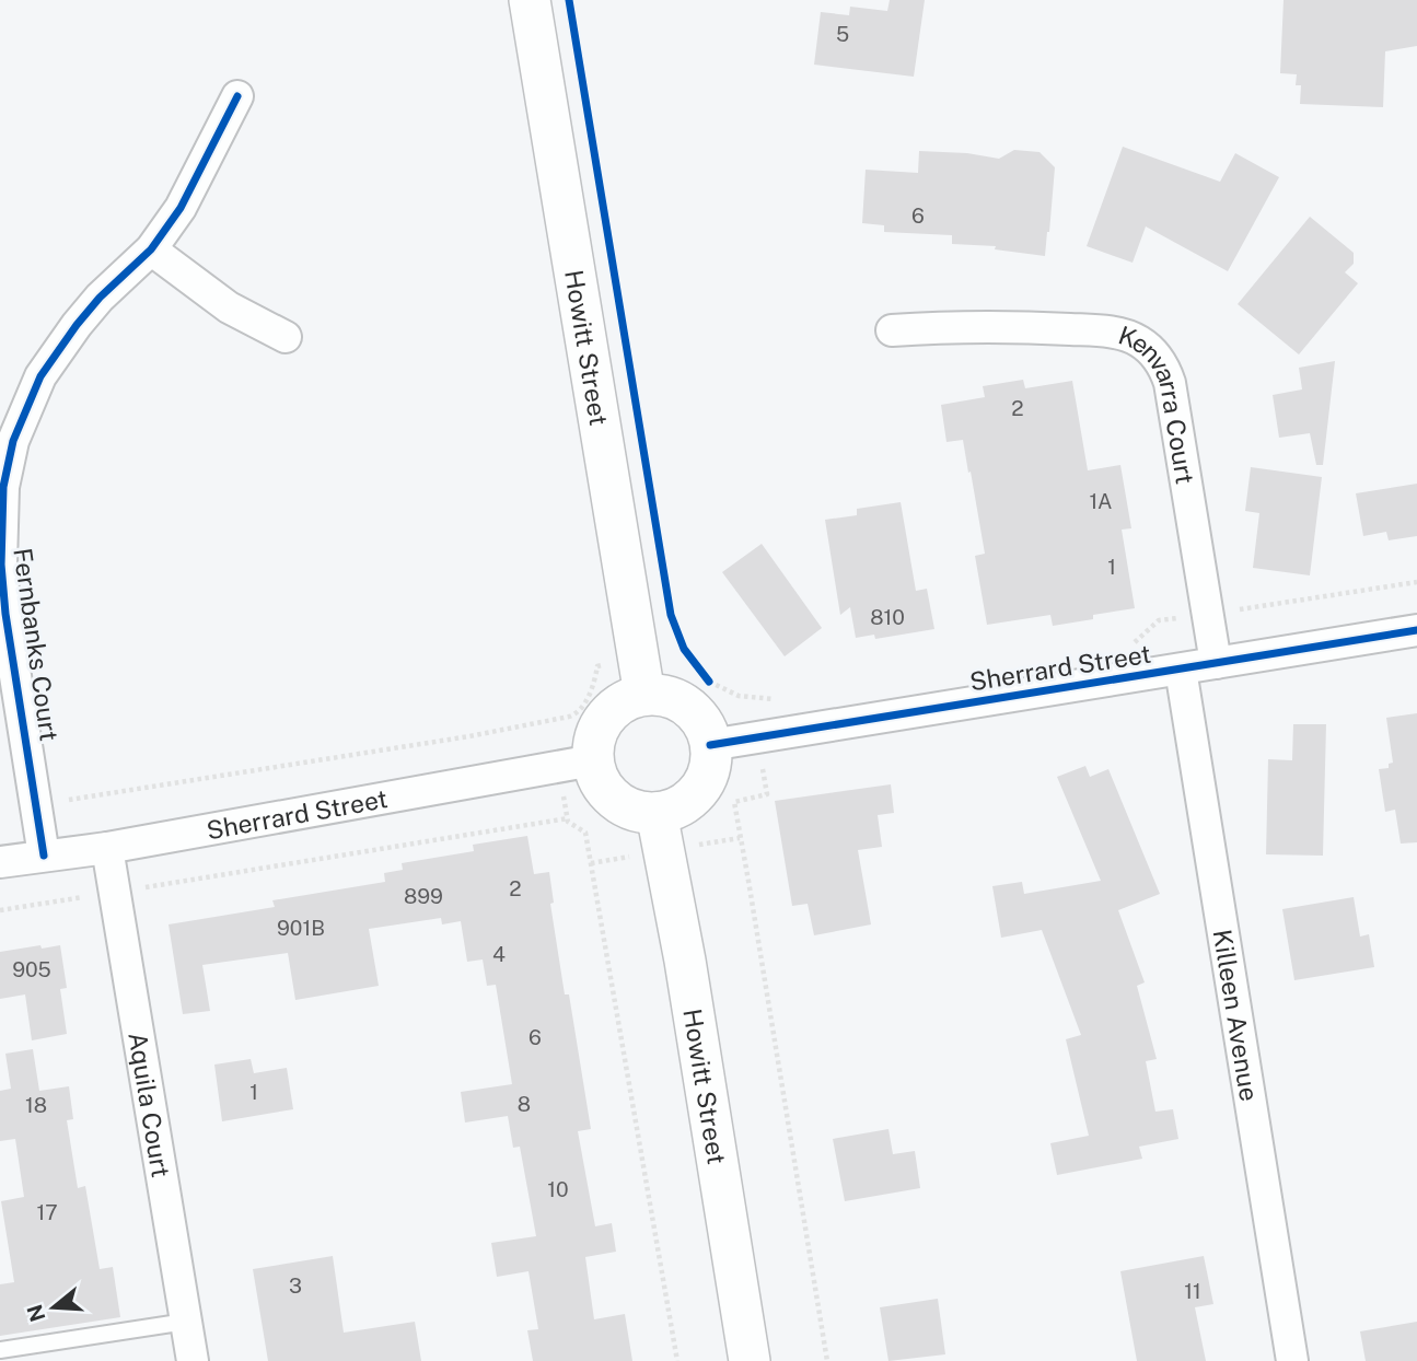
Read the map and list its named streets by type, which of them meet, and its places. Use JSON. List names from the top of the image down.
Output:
{
  "streets": {
    "street": [
      "Howitt Street",
      "Kenvarra Court",
      "Fernbanks Court",
      "Sherrard Street",
      "Killeen Avenue",
      "Aquila Court"
    ]
  },
  "crossings": [
    ["Howitt Street", "Sherrard Street"],
    ["Kenvarra Court", "Sherrard Street"],
    ["Fernbanks Court", "Sherrard Street"],
    ["Sherrard Street", "Killeen Avenue"],
    ["Sherrard Street", "Aquila Court"]
  ],
  "house_numbers": [
    "5",
    "6",
    "2",
    "1A",
    "1",
    "810",
    "2",
    "899",
    "901B",
    "4",
    "905",
    "6",
    "1",
    "8",
    "18",
    "10",
    "17",
    "3",
    "11"
  ],
  "north": "left"
}
